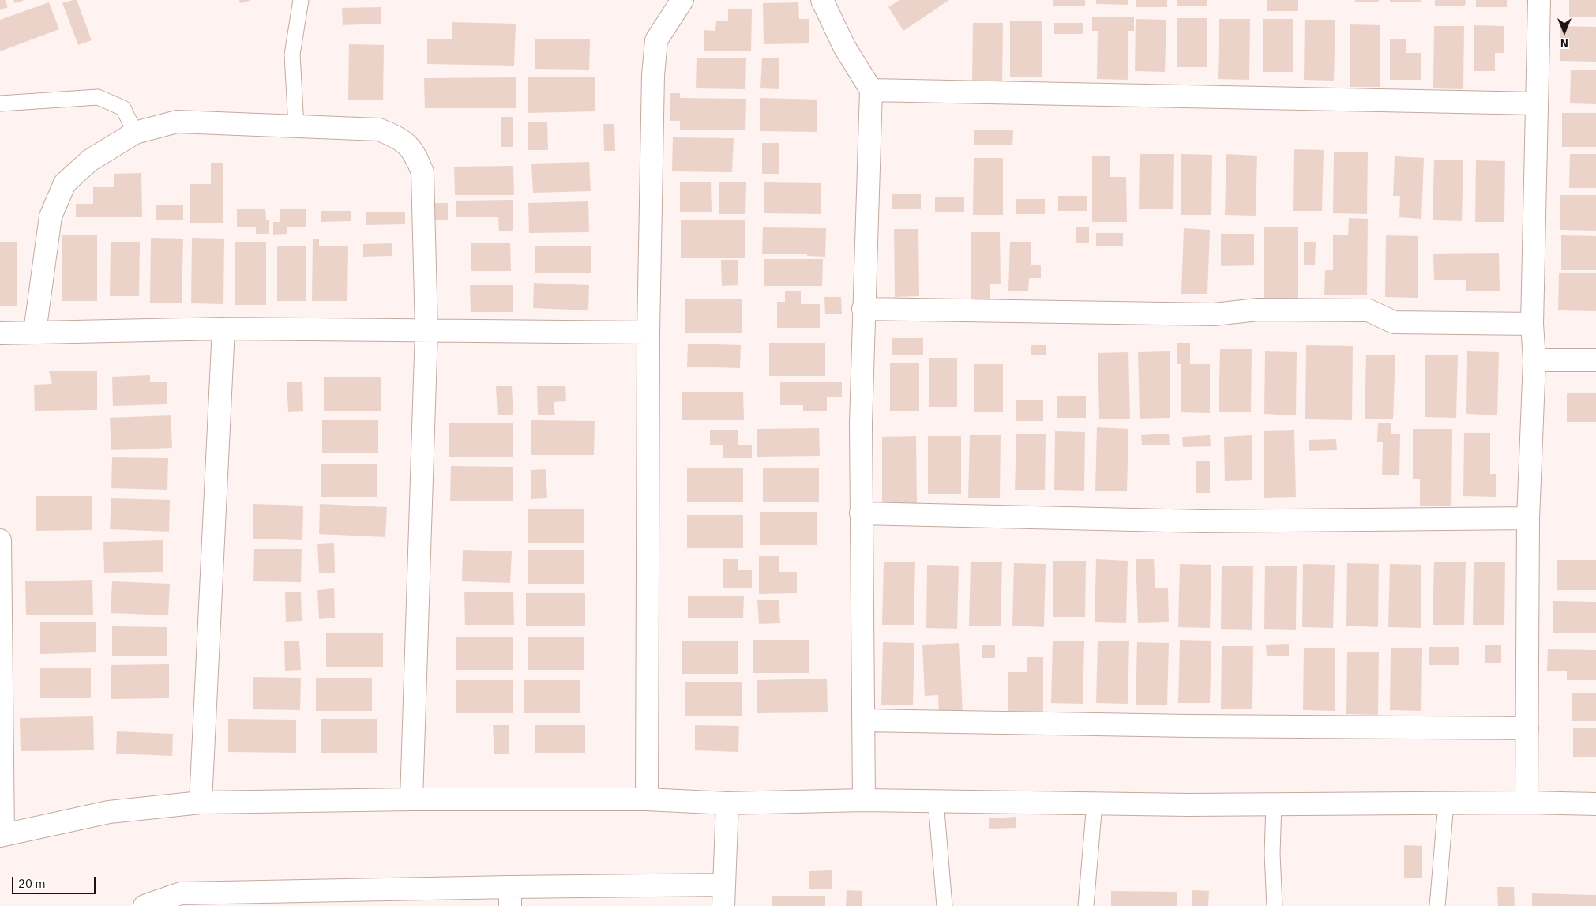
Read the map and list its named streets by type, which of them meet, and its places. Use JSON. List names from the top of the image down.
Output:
{
  "scale_bar": "20 m",
  "north": "bottom"
}
